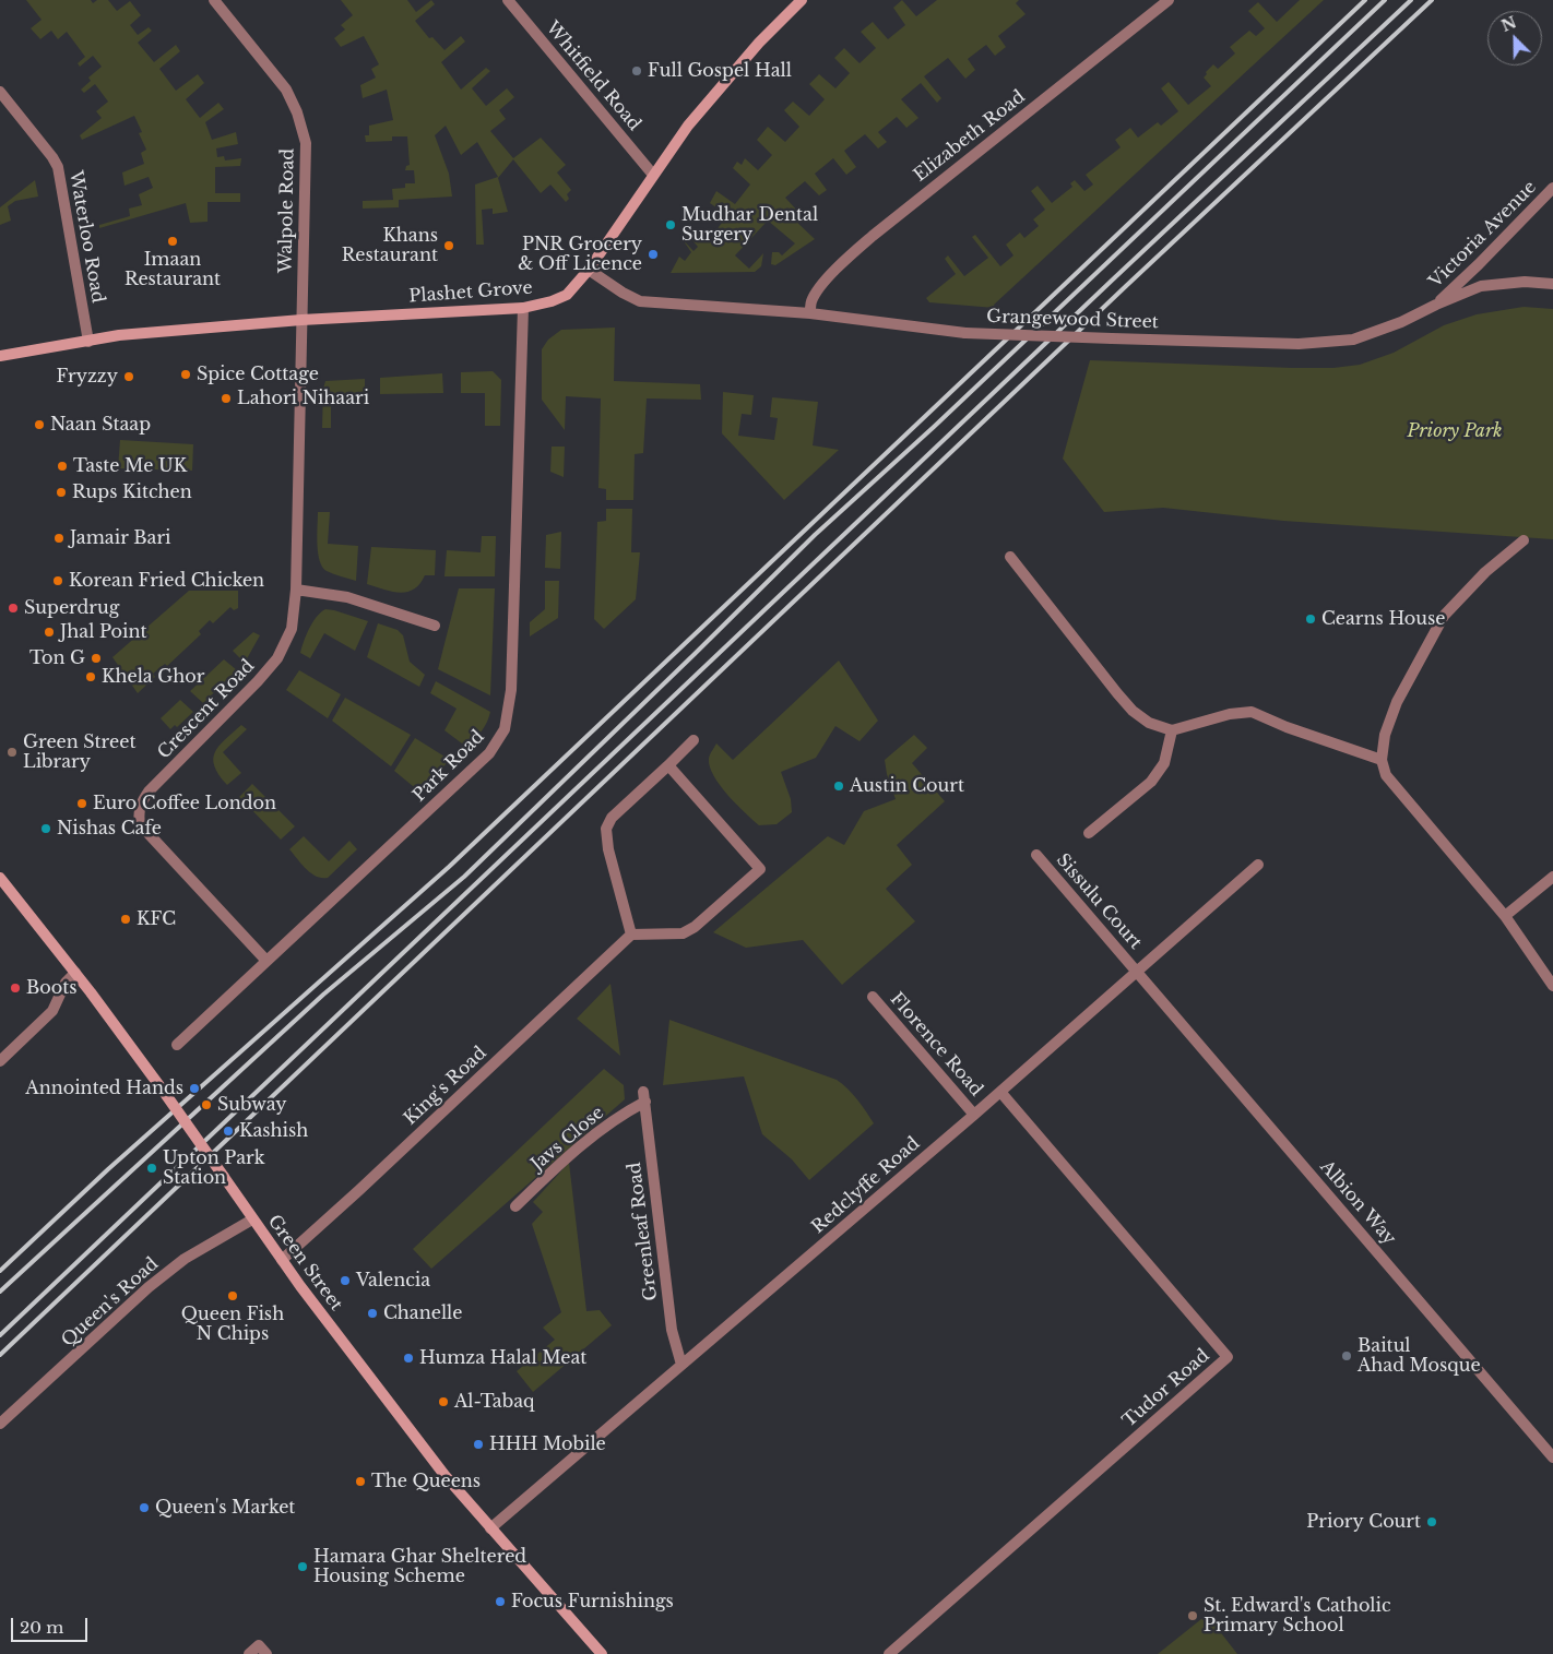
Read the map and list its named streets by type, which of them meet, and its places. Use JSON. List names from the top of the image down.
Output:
{
  "streets": {
    "main road": ["Plashet Grove", "Green Street"],
    "street": [
      "Whitfield Road",
      "Elizabeth Road",
      "Walpole Road",
      "Victoria Avenue",
      "Waterloo Road",
      "Grangewood Street",
      "Crescent Road",
      "Park Road",
      "Sissulu Court",
      "Florence Road",
      "King's Road",
      "Javs Close",
      "Redclyffe Road",
      "Albion Way",
      "Greenleaf Road",
      "Queen's Road",
      "Tudor Road"
    ]
  },
  "crossings": [
    ["Whitfield Road", "Plashet Grove"],
    ["Elizabeth Road", "Grangewood Street"],
    ["Walpole Road", "Plashet Grove"],
    ["Walpole Road", "Crescent Road"],
    ["Victoria Avenue", "Grangewood Street"],
    ["Waterloo Road", "Plashet Grove"],
    ["Plashet Grove", "Grangewood Street"],
    ["Plashet Grove", "Crescent Road"],
    ["Plashet Grove", "Park Road"],
    ["Crescent Road", "Park Road"],
    ["Sissulu Court", "Redclyffe Road"],
    ["Sissulu Court", "Albion Way"],
    ["Florence Road", "Redclyffe Road"],
    ["King's Road", "Green Street"],
    ["Javs Close", "Greenleaf Road"],
    ["Redclyffe Road", "Albion Way"],
    ["Redclyffe Road", "Greenleaf Road"],
    ["Redclyffe Road", "Green Street"],
    ["Redclyffe Road", "Tudor Road"],
    ["Green Street", "Queen's Road"]
  ],
  "parks": ["Priory Park"],
  "places": [
    "Full Gospel Hall",
    "Mudhar Dental Surgery",
    "Imaan Restaurant",
    "Khans Restaurant",
    "PNR Grocery & Off Licence",
    "Spice Cottage",
    "Fryzzy",
    "Lahori Nihaari",
    "Naan Staap",
    "Taste Me UK",
    "Rups Kitchen",
    "Jamair Bari",
    "Korean Fried Chicken",
    "Superdrug",
    "Cearns House",
    "Jhal Point",
    "Ton G",
    "Khela Ghor",
    "Green Street Library",
    "Austin Court",
    "Euro Coffee London",
    "Nishas Cafe",
    "KFC",
    "Boots",
    "Annointed Hands",
    "Subway",
    "Kashish",
    "Upton Park Station",
    "Valencia",
    "Queen Fish N Chips",
    "Chanelle",
    "Baitul Ahad Mosque",
    "Humza Halal Meat",
    "Al-Tabaq",
    "HHH Mobile",
    "The Queens",
    "Queen's Market",
    "Priory Court",
    "Hamara Ghar Sheltered Housing Scheme",
    "Focus Furnishings",
    "St. Edward's Catholic Primary School"
  ],
  "scale_bar": "20 m",
  "north": "top left"
}
